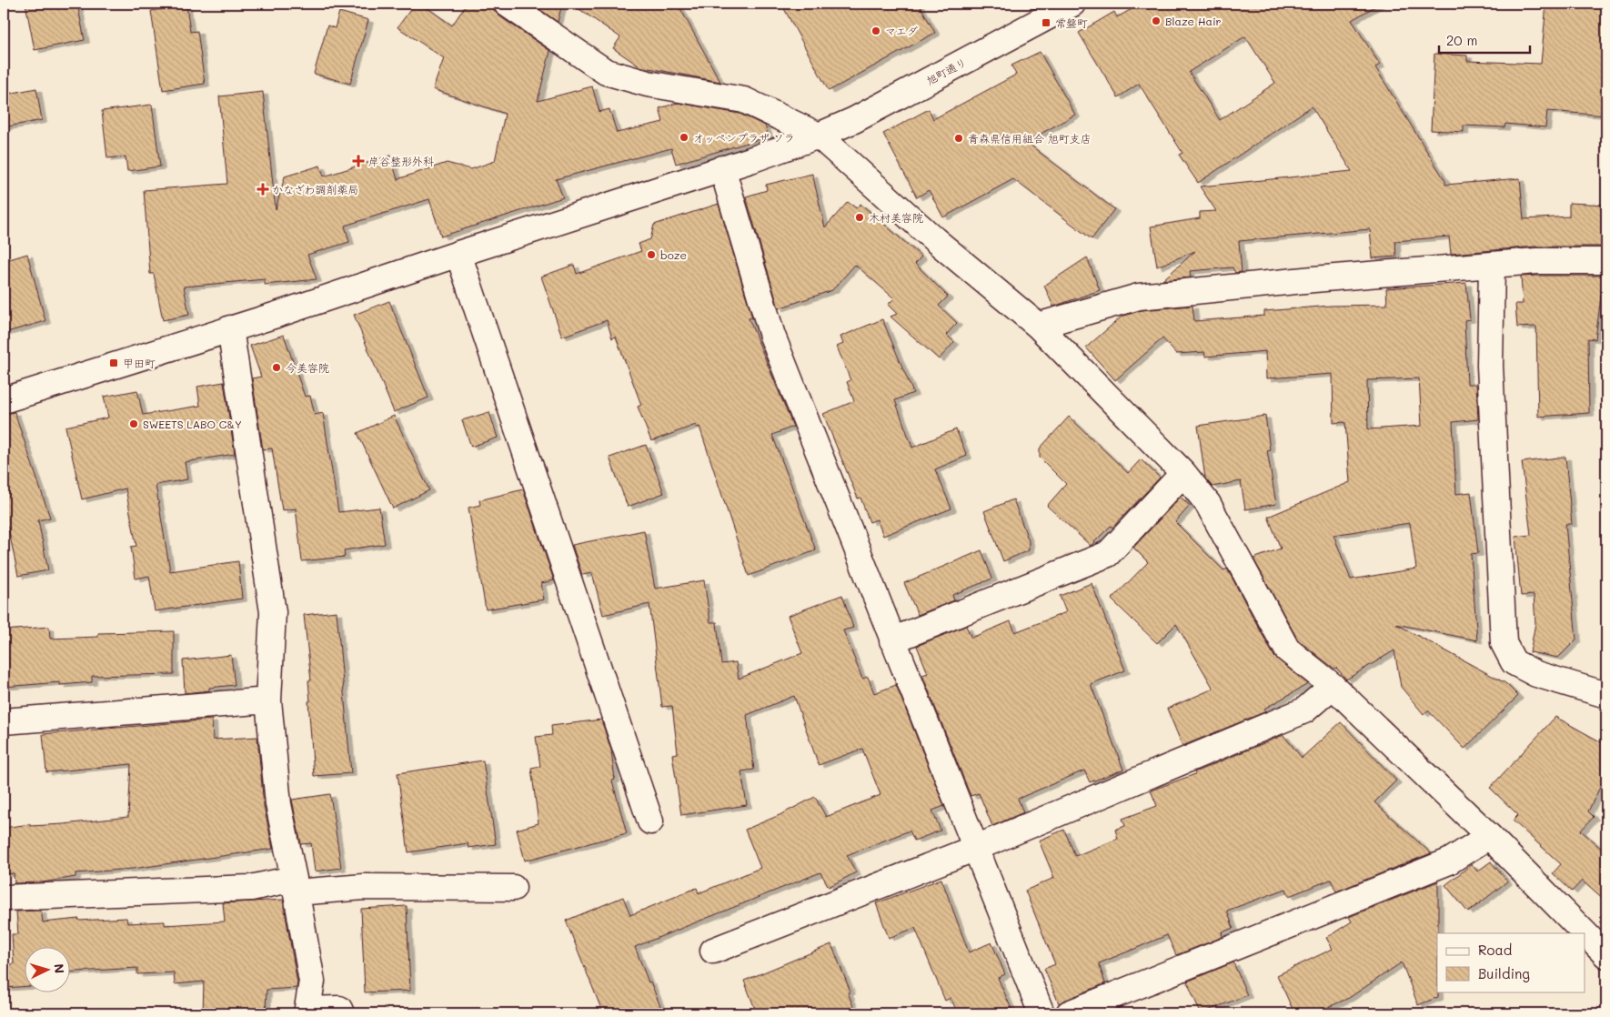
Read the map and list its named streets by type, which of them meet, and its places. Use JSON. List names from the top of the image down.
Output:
{
  "streets": {
    "street": ["旭町通り"]
  },
  "places": {
    "other": [
      "Blaze Hair",
      "マエダ",
      "オッペンプラザ ソラ",
      "青森県信用組合 旭町支店",
      "木村美容院",
      "boze",
      "今美容院",
      "SWEETS LABO C&Y"
    ],
    "transit": ["常盤町", "甲田町"],
    "health": ["岸谷整形外科", "かなざわ調剤薬局"]
  },
  "legend": ["Road", "Building"],
  "scale_bar": "20 m",
  "north": "right"
}
